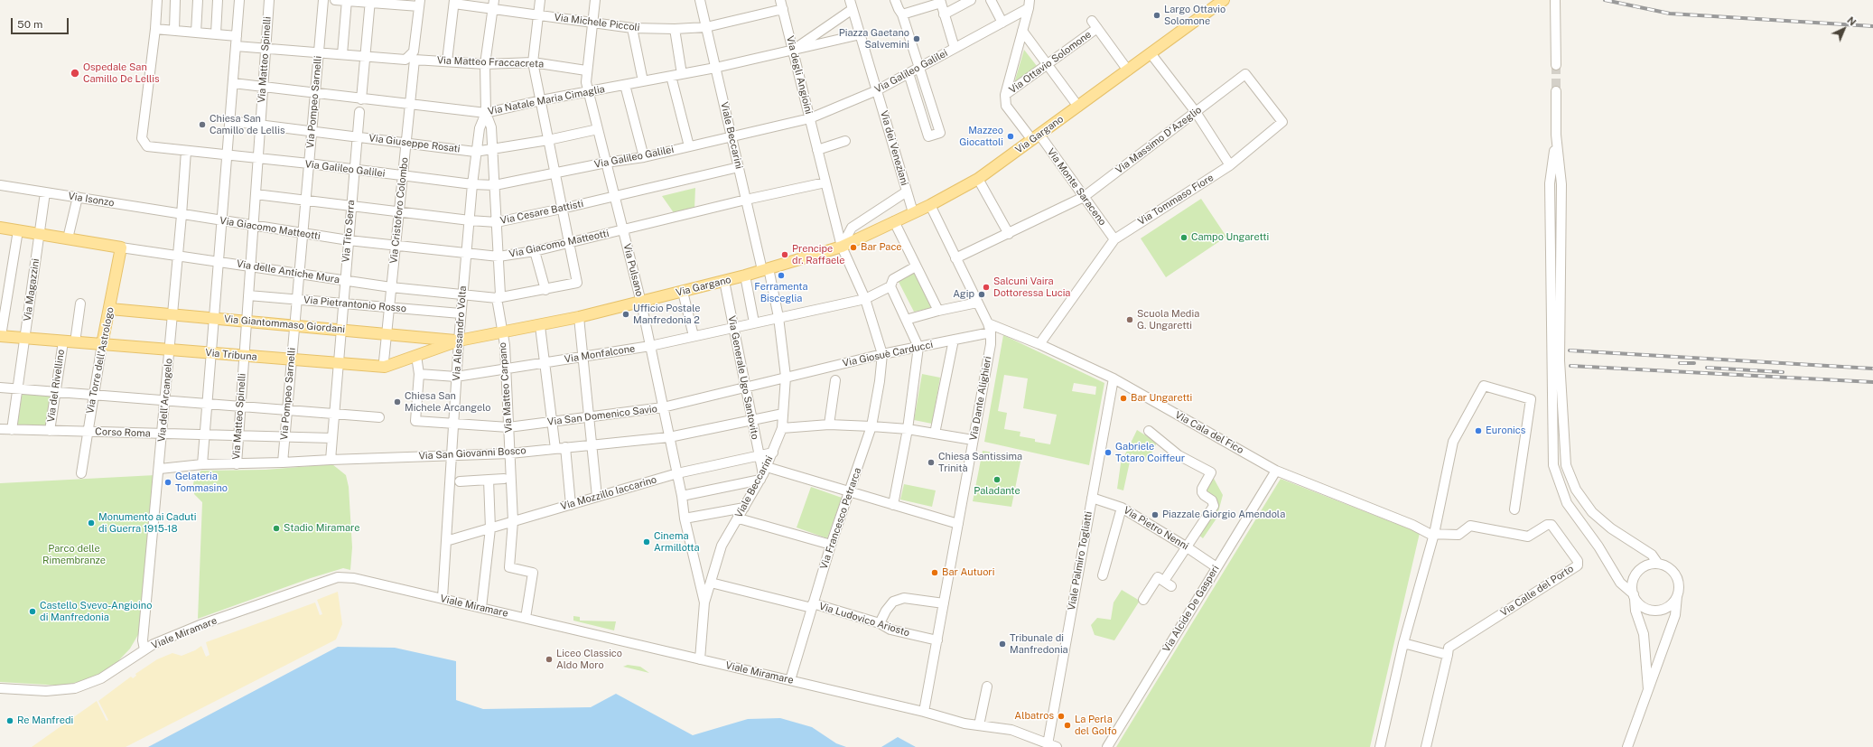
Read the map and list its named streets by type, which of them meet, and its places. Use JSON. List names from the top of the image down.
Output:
{
  "streets": {
    "main road": [
      "Via Gargano",
      "Via delle Antiche Mura",
      "Via Giantommaso Giordani",
      "Via Tribuna",
      "Via Torre dell'Astrologo"
    ],
    "street": [
      "Via Michele Piccoli",
      "Via Matteo Spinelli",
      "Via Matteo Fraccacreta",
      "Via Ottavio Solomone",
      "Via Galileo Galilei",
      "Via degli Angioini",
      "Via Natale Maria Cimaglia",
      "Via Pompeo Sarnelli",
      "Viale Beccarini",
      "Via Massimo D'Azeglio",
      "Via Giuseppe Rosati",
      "Via dei Veneziani",
      "Via Monte Saraceno",
      "Via Isonzo",
      "Via Tommaso Fiore",
      "Via Cristoforo Colombo",
      "Via Cesare Battisti",
      "Via Giacomo Matteotti",
      "Via Tito Serra",
      "Via Pulsano",
      "Via Magazzini",
      "Via Pietrantonio Rosso",
      "Via Alessandro Volta",
      "Via Monfalcone",
      "Via Giosuè Carducci",
      "Via Generale Ugo Santovito",
      "Via del Rivellino",
      "Via Matteo Carpano",
      "Via Dante Alighieri",
      "Via dell'Arcangelo",
      "Via San Domenico Savio",
      "Corso Roma",
      "Via Cala del Fico",
      "Via San Giovanni Bosco",
      "Via Mozzillo Iaccarino",
      "Via Francesco Petrarca",
      "Via Pietro Nenni",
      "Viale Palmiro Togliatti",
      "Via Calle del Porto",
      "Viale Miramare",
      "Via Alcide De Gasperi",
      "Via Ludovico Ariosto"
    ]
  },
  "crossings": [
    ["Via Michele Piccoli", "Via degli Angioini"],
    ["Via Michele Piccoli", "Viale Beccarini"],
    ["Via Michele Piccoli", "Via Pulsano"],
    ["Via Matteo Spinelli", "Via Galileo Galilei"],
    ["Via Matteo Spinelli", "Via Natale Maria Cimaglia"],
    ["Via Matteo Spinelli", "Via Giuseppe Rosati"],
    ["Via Matteo Spinelli", "Via Cesare Battisti"],
    ["Via Matteo Spinelli", "Via Giacomo Matteotti"],
    ["Via Matteo Spinelli", "Via delle Antiche Mura"],
    ["Via Matteo Spinelli", "Via Pietrantonio Rosso"],
    ["Via Matteo Spinelli", "Via Giantommaso Giordani"],
    ["Via Matteo Spinelli", "Via Tribuna"],
    ["Via Matteo Spinelli", "Corso Roma"],
    ["Via Matteo Spinelli", "Via San Giovanni Bosco"],
    ["Via Matteo Fraccacreta", "Via Cristoforo Colombo"],
    ["Via Matteo Fraccacreta", "Via Pulsano"],
    ["Via Ottavio Solomone", "Via Galileo Galilei"],
    ["Via Ottavio Solomone", "Via Gargano"],
    ["Via Ottavio Solomone", "Via Monte Saraceno"],
    ["Via Galileo Galilei", "Via degli Angioini"],
    ["Via Galileo Galilei", "Via Pompeo Sarnelli"],
    ["Via Galileo Galilei", "Viale Beccarini"],
    ["Via Galileo Galilei", "Via dei Veneziani"],
    ["Via Galileo Galilei", "Via Cristoforo Colombo"],
    ["Via Galileo Galilei", "Via Tito Serra"],
    ["Via Galileo Galilei", "Via Pulsano"],
    ["Via Galileo Galilei", "Via Alessandro Volta"],
    ["Via Galileo Galilei", "Via Matteo Carpano"],
    ["Via Galileo Galilei", "Via dell'Arcangelo"],
    ["Via degli Angioini", "Via Natale Maria Cimaglia"],
    ["Via degli Angioini", "Via Gargano"],
    ["Via degli Angioini", "Via Giacomo Matteotti"],
    ["Via degli Angioini", "Via Monfalcone"],
    ["Via degli Angioini", "Via Giosuè Carducci"],
    ["Via degli Angioini", "Via Francesco Petrarca"],
    ["Via Natale Maria Cimaglia", "Via Pompeo Sarnelli"],
    ["Via Natale Maria Cimaglia", "Viale Beccarini"],
    ["Via Natale Maria Cimaglia", "Via dei Veneziani"],
    ["Via Natale Maria Cimaglia", "Via Cristoforo Colombo"],
    ["Via Natale Maria Cimaglia", "Via Pulsano"],
    ["Via Natale Maria Cimaglia", "Via Alessandro Volta"],
    ["Via Natale Maria Cimaglia", "Via Matteo Carpano"],
    ["Via Pompeo Sarnelli", "Via Giuseppe Rosati"],
    ["Via Pompeo Sarnelli", "Via Cesare Battisti"],
    ["Via Pompeo Sarnelli", "Via Giacomo Matteotti"],
    ["Via Pompeo Sarnelli", "Via delle Antiche Mura"],
    ["Via Pompeo Sarnelli", "Via Pietrantonio Rosso"],
    ["Via Pompeo Sarnelli", "Via Giantommaso Giordani"],
    ["Via Pompeo Sarnelli", "Via Tribuna"],
    ["Via Pompeo Sarnelli", "Corso Roma"],
    ["Via Pompeo Sarnelli", "Via San Giovanni Bosco"],
    ["Via Gargano", "Viale Beccarini"],
    ["Via Gargano", "Via dei Veneziani"],
    ["Via Gargano", "Via Monte Saraceno"],
    ["Via Gargano", "Via Pulsano"],
    ["Via Gargano", "Via Giantommaso Giordani"],
    ["Via Gargano", "Via Alessandro Volta"],
    ["Via Gargano", "Via Tribuna"],
    ["Via Gargano", "Via Generale Ugo Santovito"],
    ["Via Gargano", "Via Matteo Carpano"],
    ["Viale Beccarini", "Via Cesare Battisti"],
    ["Viale Beccarini", "Via Giacomo Matteotti"],
    ["Viale Beccarini", "Via Pulsano"],
    ["Viale Beccarini", "Via Monfalcone"],
    ["Viale Beccarini", "Via Giosuè Carducci"],
    ["Viale Beccarini", "Via Generale Ugo Santovito"],
    ["Viale Beccarini", "Via San Domenico Savio"],
    ["Viale Beccarini", "Via San Giovanni Bosco"],
    ["Viale Beccarini", "Via Mozzillo Iaccarino"],
    ["Viale Beccarini", "Viale Miramare"],
    ["Viale Beccarini", "Via Ludovico Ariosto"],
    ["Via Massimo D'Azeglio", "Via Monte Saraceno"],
    ["Via Massimo D'Azeglio", "Via Tommaso Fiore"],
    ["Via Giuseppe Rosati", "Via Cristoforo Colombo"],
    ["Via Giuseppe Rosati", "Via Tito Serra"],
    ["Via Giuseppe Rosati", "Via Pulsano"],
    ["Via Giuseppe Rosati", "Via Alessandro Volta"],
    ["Via Giuseppe Rosati", "Via Matteo Carpano"],
    ["Via Monte Saraceno", "Via Tommaso Fiore"],
    ["Via Isonzo", "Via Giacomo Matteotti"],
    ["Via Isonzo", "Via Magazzini"],
    ["Via Isonzo", "Via dell'Arcangelo"],
    ["Via Tommaso Fiore", "Via Cala del Fico"],
    ["Via Cristoforo Colombo", "Via Cesare Battisti"],
    ["Via Cristoforo Colombo", "Via Giacomo Matteotti"],
    ["Via Cristoforo Colombo", "Via delle Antiche Mura"],
    ["Via Cristoforo Colombo", "Via Pietrantonio Rosso"],
    ["Via Cristoforo Colombo", "Via Giantommaso Giordani"],
    ["Via Cesare Battisti", "Via Tito Serra"],
    ["Via Cesare Battisti", "Via Pulsano"],
    ["Via Cesare Battisti", "Via Alessandro Volta"],
    ["Via Cesare Battisti", "Via Matteo Carpano"],
    ["Via Giacomo Matteotti", "Via Tito Serra"],
    ["Via Giacomo Matteotti", "Via Pulsano"],
    ["Via Giacomo Matteotti", "Via delle Antiche Mura"],
    ["Via Giacomo Matteotti", "Via Alessandro Volta"],
    ["Via Giacomo Matteotti", "Via Matteo Carpano"],
    ["Via Giacomo Matteotti", "Via dell'Arcangelo"],
    ["Via Tito Serra", "Via delle Antiche Mura"],
    ["Via Tito Serra", "Via Pietrantonio Rosso"],
    ["Via Tito Serra", "Via Giantommaso Giordani"],
    ["Via Tito Serra", "Via Tribuna"],
    ["Via Tito Serra", "Corso Roma"],
    ["Via Tito Serra", "Via San Giovanni Bosco"],
    ["Via Pulsano", "Via Monfalcone"],
    ["Via Pulsano", "Via San Domenico Savio"],
    ["Via Pulsano", "Via San Giovanni Bosco"],
    ["Via Pulsano", "Via Mozzillo Iaccarino"],
    ["Via delle Antiche Mura", "Via Magazzini"],
    ["Via delle Antiche Mura", "Via Alessandro Volta"],
    ["Via delle Antiche Mura", "Via Torre dell'Astrologo"],
    ["Via delle Antiche Mura", "Via Matteo Carpano"],
    ["Via delle Antiche Mura", "Via dell'Arcangelo"],
    ["Via Magazzini", "Via Tribuna"],
    ["Via Magazzini", "Corso Roma"],
    ["Via Pietrantonio Rosso", "Via Alessandro Volta"],
    ["Via Giantommaso Giordani", "Via Alessandro Volta"],
    ["Via Giantommaso Giordani", "Via Tribuna"],
    ["Via Giantommaso Giordani", "Via Torre dell'Astrologo"],
    ["Via Giantommaso Giordani", "Via dell'Arcangelo"],
    ["Via Alessandro Volta", "Via Monfalcone"],
    ["Via Alessandro Volta", "Via Tribuna"],
    ["Via Alessandro Volta", "Via Matteo Carpano"],
    ["Via Alessandro Volta", "Via San Domenico Savio"],
    ["Via Alessandro Volta", "Via San Giovanni Bosco"],
    ["Via Alessandro Volta", "Via Mozzillo Iaccarino"],
    ["Via Alessandro Volta", "Viale Miramare"],
    ["Via Monfalcone", "Via Generale Ugo Santovito"],
    ["Via Monfalcone", "Via Matteo Carpano"],
    ["Via Monfalcone", "Via San Domenico Savio"],
    ["Via Giosuè Carducci", "Via Dante Alighieri"],
    ["Via Giosuè Carducci", "Via San Domenico Savio"],
    ["Via Giosuè Carducci", "Via Cala del Fico"],
    ["Via Giosuè Carducci", "Via Francesco Petrarca"],
    ["Via Tribuna", "Via Torre dell'Astrologo"],
    ["Via Tribuna", "Via del Rivellino"],
    ["Via Tribuna", "Via dell'Arcangelo"],
    ["Via Torre dell'Astrologo", "Corso Roma"],
    ["Via Generale Ugo Santovito", "Via San Domenico Savio"],
    ["Via Generale Ugo Santovito", "Via San Giovanni Bosco"],
    ["Via Generale Ugo Santovito", "Via Mozzillo Iaccarino"],
    ["Via del Rivellino", "Corso Roma"],
    ["Via Matteo Carpano", "Via San Domenico Savio"],
    ["Via Matteo Carpano", "Via San Giovanni Bosco"],
    ["Via Matteo Carpano", "Via Mozzillo Iaccarino"],
    ["Via Matteo Carpano", "Viale Miramare"],
    ["Via Dante Alighieri", "Via Cala del Fico"],
    ["Via Dante Alighieri", "Viale Miramare"],
    ["Via Dante Alighieri", "Via Ludovico Ariosto"],
    ["Via dell'Arcangelo", "Corso Roma"],
    ["Via dell'Arcangelo", "Via San Giovanni Bosco"],
    ["Via dell'Arcangelo", "Viale Miramare"],
    ["Via Cala del Fico", "Viale Palmiro Togliatti"],
    ["Via Cala del Fico", "Via Calle del Porto"],
    ["Via Cala del Fico", "Via Alcide De Gasperi"],
    ["Via Francesco Petrarca", "Viale Miramare"],
    ["Via Francesco Petrarca", "Via Ludovico Ariosto"],
    ["Via Pietro Nenni", "Viale Palmiro Togliatti"],
    ["Via Pietro Nenni", "Via Alcide De Gasperi"],
    ["Viale Palmiro Togliatti", "Viale Miramare"]
  ],
  "parks": ["Parco delle Rimembranze"],
  "places": [
    "Largo Ottavio Solomone",
    "Piazza Gaetano Salvemini",
    "Ospedale San Camillo De Lellis",
    "Chiesa San Camillo de Lellis",
    "Mazzeo Giocattoli",
    "Campo Ungaretti",
    "Bar Pace",
    "Prencipe dr. Raffaele",
    "Ferramenta Bisceglia",
    "Salcuni Vaira Dottoressa Lucia",
    "Agip",
    "Ufficio Postale Manfredonia 2",
    "Scuola Media G. Ungaretti",
    "Bar Ungaretti",
    "Chiesa San Michele Arcangelo",
    "Euronics",
    "Gabriele Totaro Coiffeur",
    "Chiesa Santissima Trinità",
    "Paladante",
    "Gelateria Tommasino",
    "Piazzale Giorgio Amendola",
    "Monumento ai Caduti di Guerra 1915-18",
    "Stadio Miramare",
    "Cinema Armillotta",
    "Bar Autuori",
    "Castello Svevo-Angioino di Manfredonia",
    "Tribunale di Manfredonia",
    "Liceo Classico Aldo Moro",
    "Albatros",
    "Re Manfredi",
    "La Perla del Golfo"
  ],
  "scale_bar": "50 m",
  "north": "top right"
}
